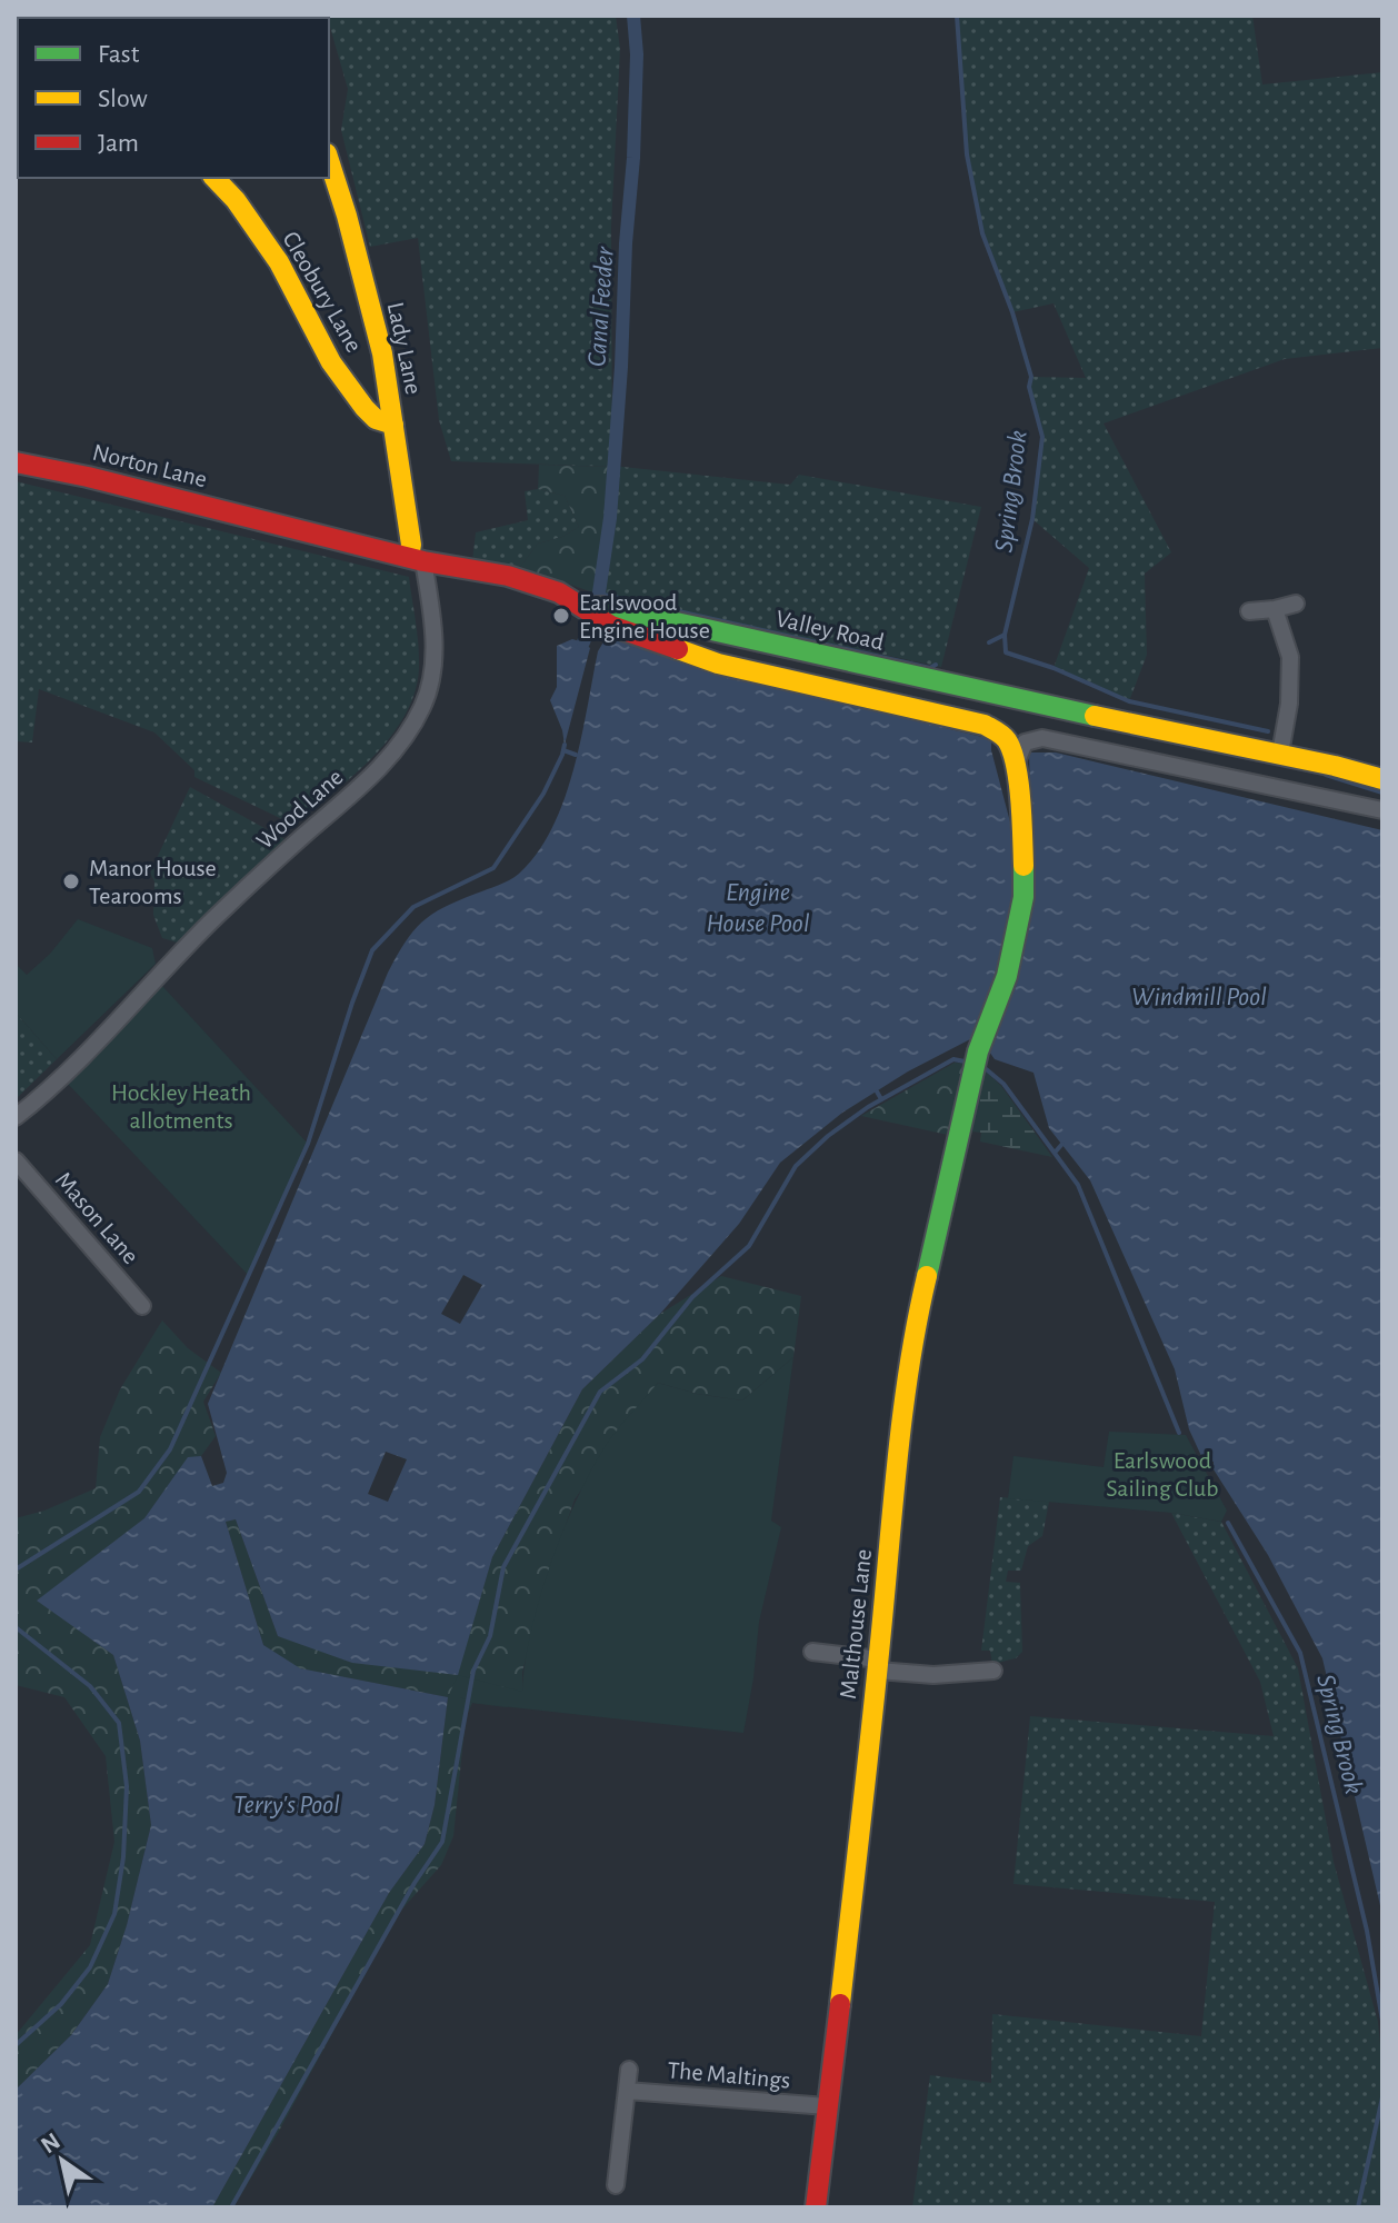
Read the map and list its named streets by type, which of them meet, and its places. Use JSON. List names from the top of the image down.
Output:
{
  "streets": {
    "street": [
      "Cleobury Lane",
      "Lady Lane",
      "Norton Lane",
      "Valley Road",
      "Wood Lane",
      "Mason Lane",
      "Malthouse Lane",
      "The Maltings"
    ]
  },
  "crossings": [
    ["Cleobury Lane", "Lady Lane"],
    ["Lady Lane", "Valley Road"],
    ["Lady Lane", "Wood Lane"],
    ["Norton Lane", "Valley Road"],
    ["Valley Road", "Wood Lane"],
    ["Malthouse Lane", "The Maltings"]
  ],
  "water": [
    "Canal Feeder",
    "Spring Brook",
    "Engine House Pool",
    "Windmill Pool",
    "Terry's Pool"
  ],
  "parks": ["Hockley Heath allotments", "Earlswood Sailing Club"],
  "places": ["Earlswood Engine House", "Manor House Tearooms"],
  "legend": ["Fast", "Slow", "Jam"],
  "north": "top left"
}
